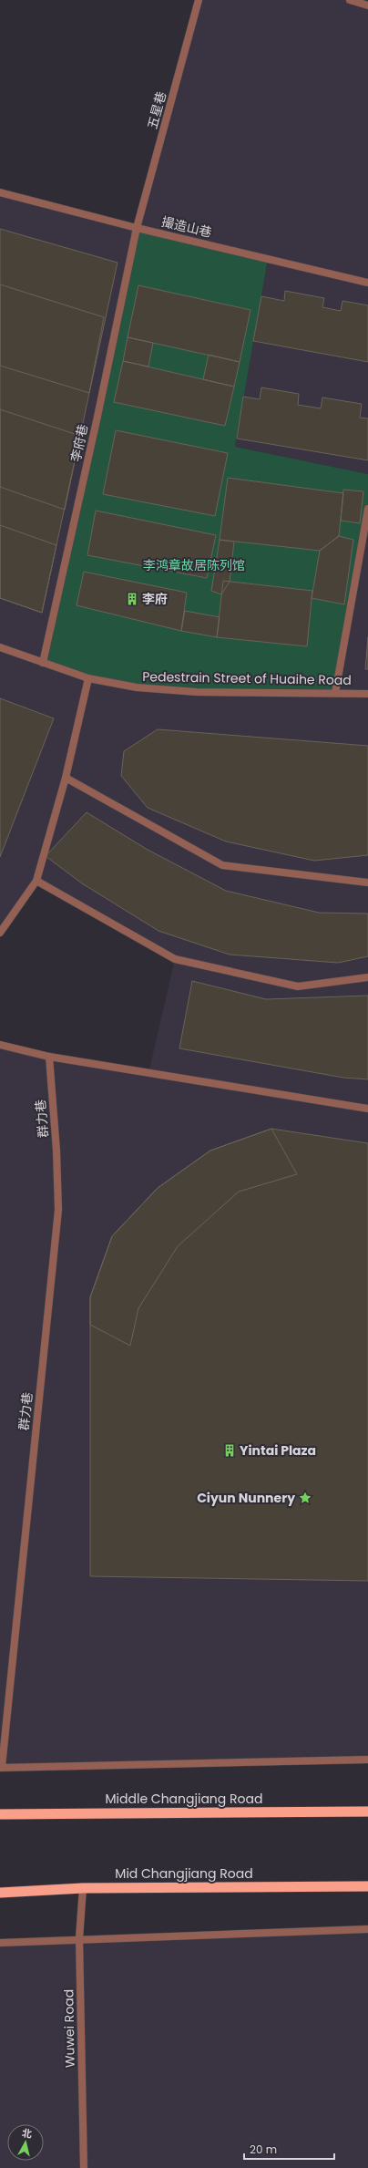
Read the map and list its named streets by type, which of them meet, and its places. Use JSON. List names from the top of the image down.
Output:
{
  "streets": {
    "highway": ["Middle Changjiang Road", "Mid Changjiang Road"],
    "street": [
      "五星巷",
      "撮造山巷",
      "李府巷",
      "Pedestrain Street of Huaihe Road",
      "群力巷",
      "Wuwei Road"
    ]
  },
  "crossings": [
    ["五星巷", "撮造山巷"],
    ["五星巷", "李府巷"],
    ["撮造山巷", "李府巷"],
    ["李府巷", "Pedestrain Street of Huaihe Road"],
    ["Mid Changjiang Road", "Wuwei Road"]
  ],
  "parks": ["李鸿章故居陈列馆"],
  "places": {
    "building": ["李府", "Yintai Plaza"],
    "place": ["Ciyun Nunnery"]
  },
  "scale_bar": "20 m",
  "north": "top"
}
